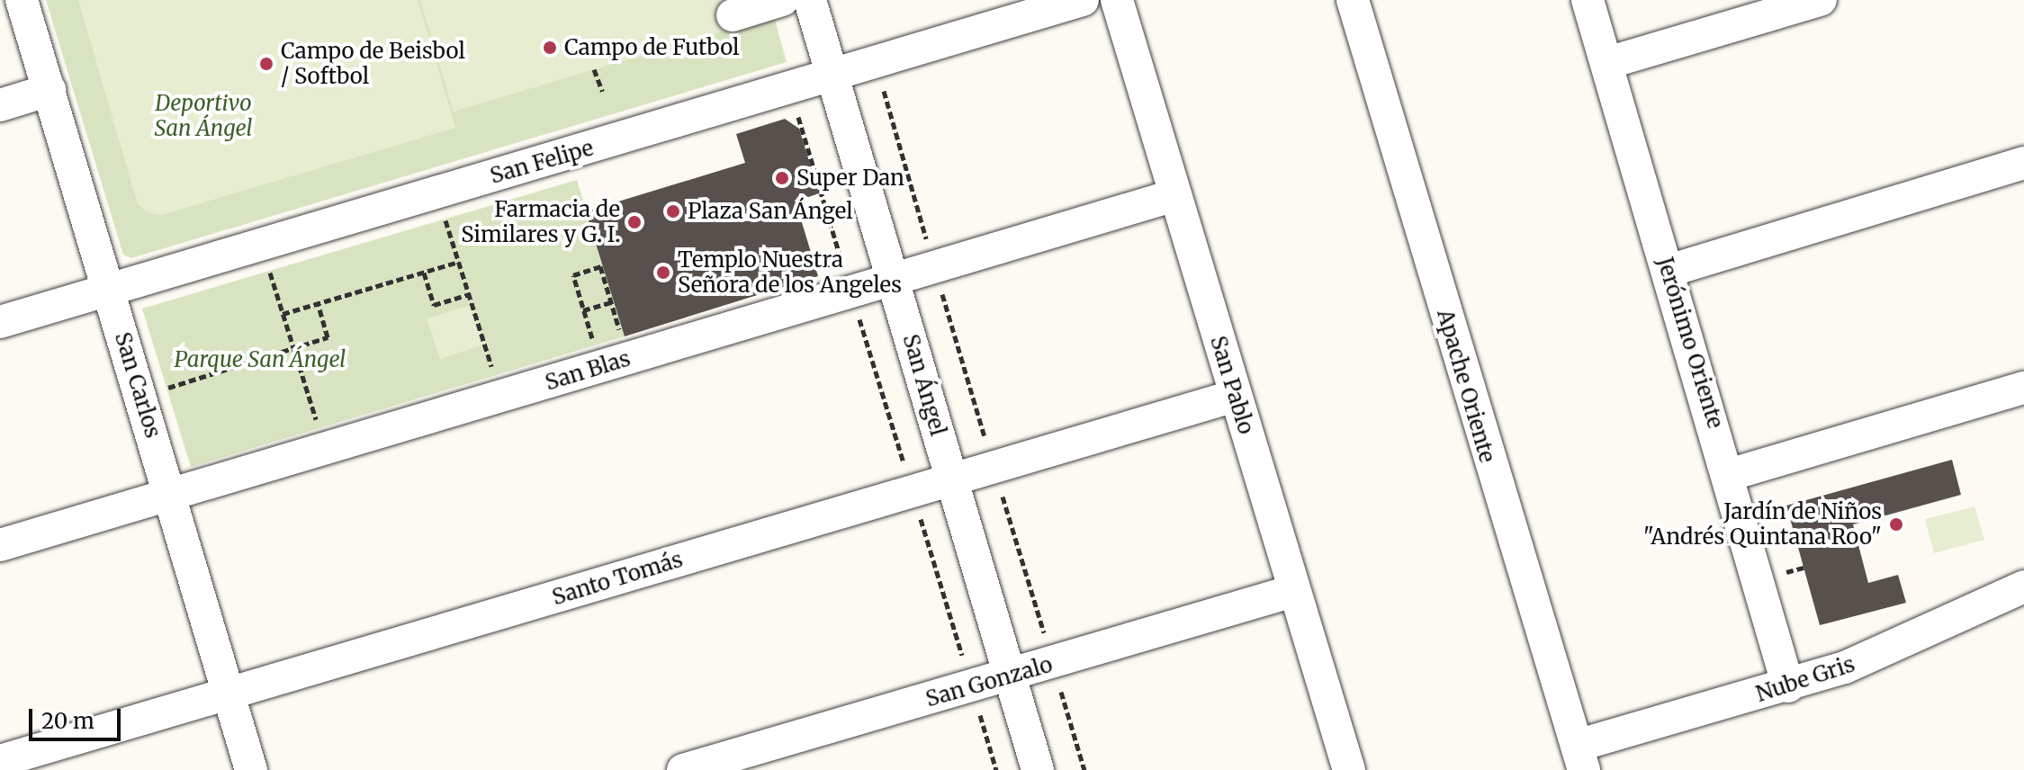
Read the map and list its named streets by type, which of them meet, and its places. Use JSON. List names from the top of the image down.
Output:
{
  "streets": {
    "street": [
      "San Felipe",
      "Jerónimo Oriente",
      "San Blas",
      "San Carlos",
      "San Ángel",
      "San Pablo",
      "Apache Oriente",
      "Santo Tomás",
      "Nube Gris",
      "San Gonzalo"
    ]
  },
  "crossings": [
    ["San Felipe", "San Carlos"],
    ["San Felipe", "San Ángel"],
    ["Jerónimo Oriente", "Nube Gris"],
    ["San Blas", "San Carlos"],
    ["San Blas", "San Ángel"],
    ["San Blas", "San Pablo"],
    ["San Carlos", "Santo Tomás"],
    ["San Ángel", "Santo Tomás"],
    ["San Ángel", "San Gonzalo"],
    ["San Pablo", "Santo Tomás"],
    ["San Pablo", "San Gonzalo"],
    ["Apache Oriente", "Nube Gris"]
  ],
  "parks": ["Deportivo San Ángel", "Parque San Ángel"],
  "places": [
    "Campo de Futbol",
    "Campo de Beisbol / Softbol",
    "Super Dan",
    "Plaza San Ángel",
    "Farmacia de Similares y G. I.",
    "Templo Nuestra Señora de los Angeles",
    "Jardín de Niños \"Andrés Quintana Roo\""
  ],
  "scale_bar": "20 m"
}
